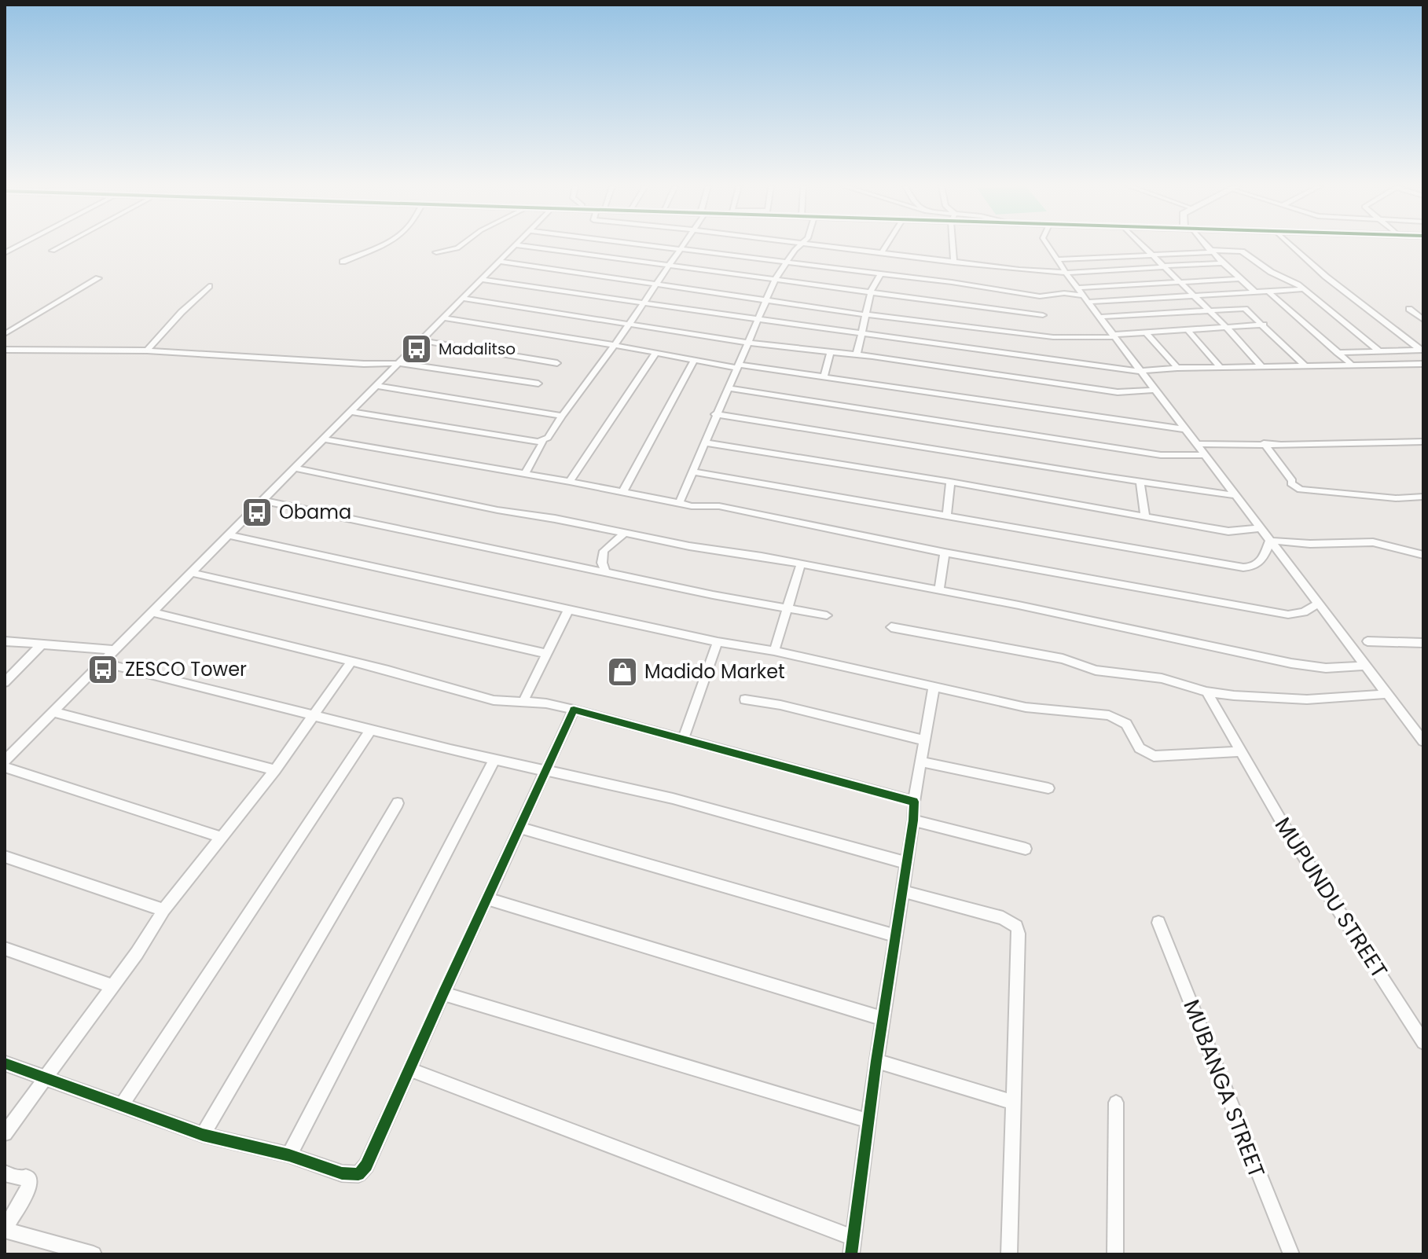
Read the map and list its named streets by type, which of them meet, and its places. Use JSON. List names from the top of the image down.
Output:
{
  "streets": {
    "street": ["MUPUNDU STREET", "MUBANGA STREET"]
  },
  "places": {
    "bus stop": ["Madalitso", "Obama", "ZESCO Tower"],
    "shop": ["Madido Market"]
  }
}
